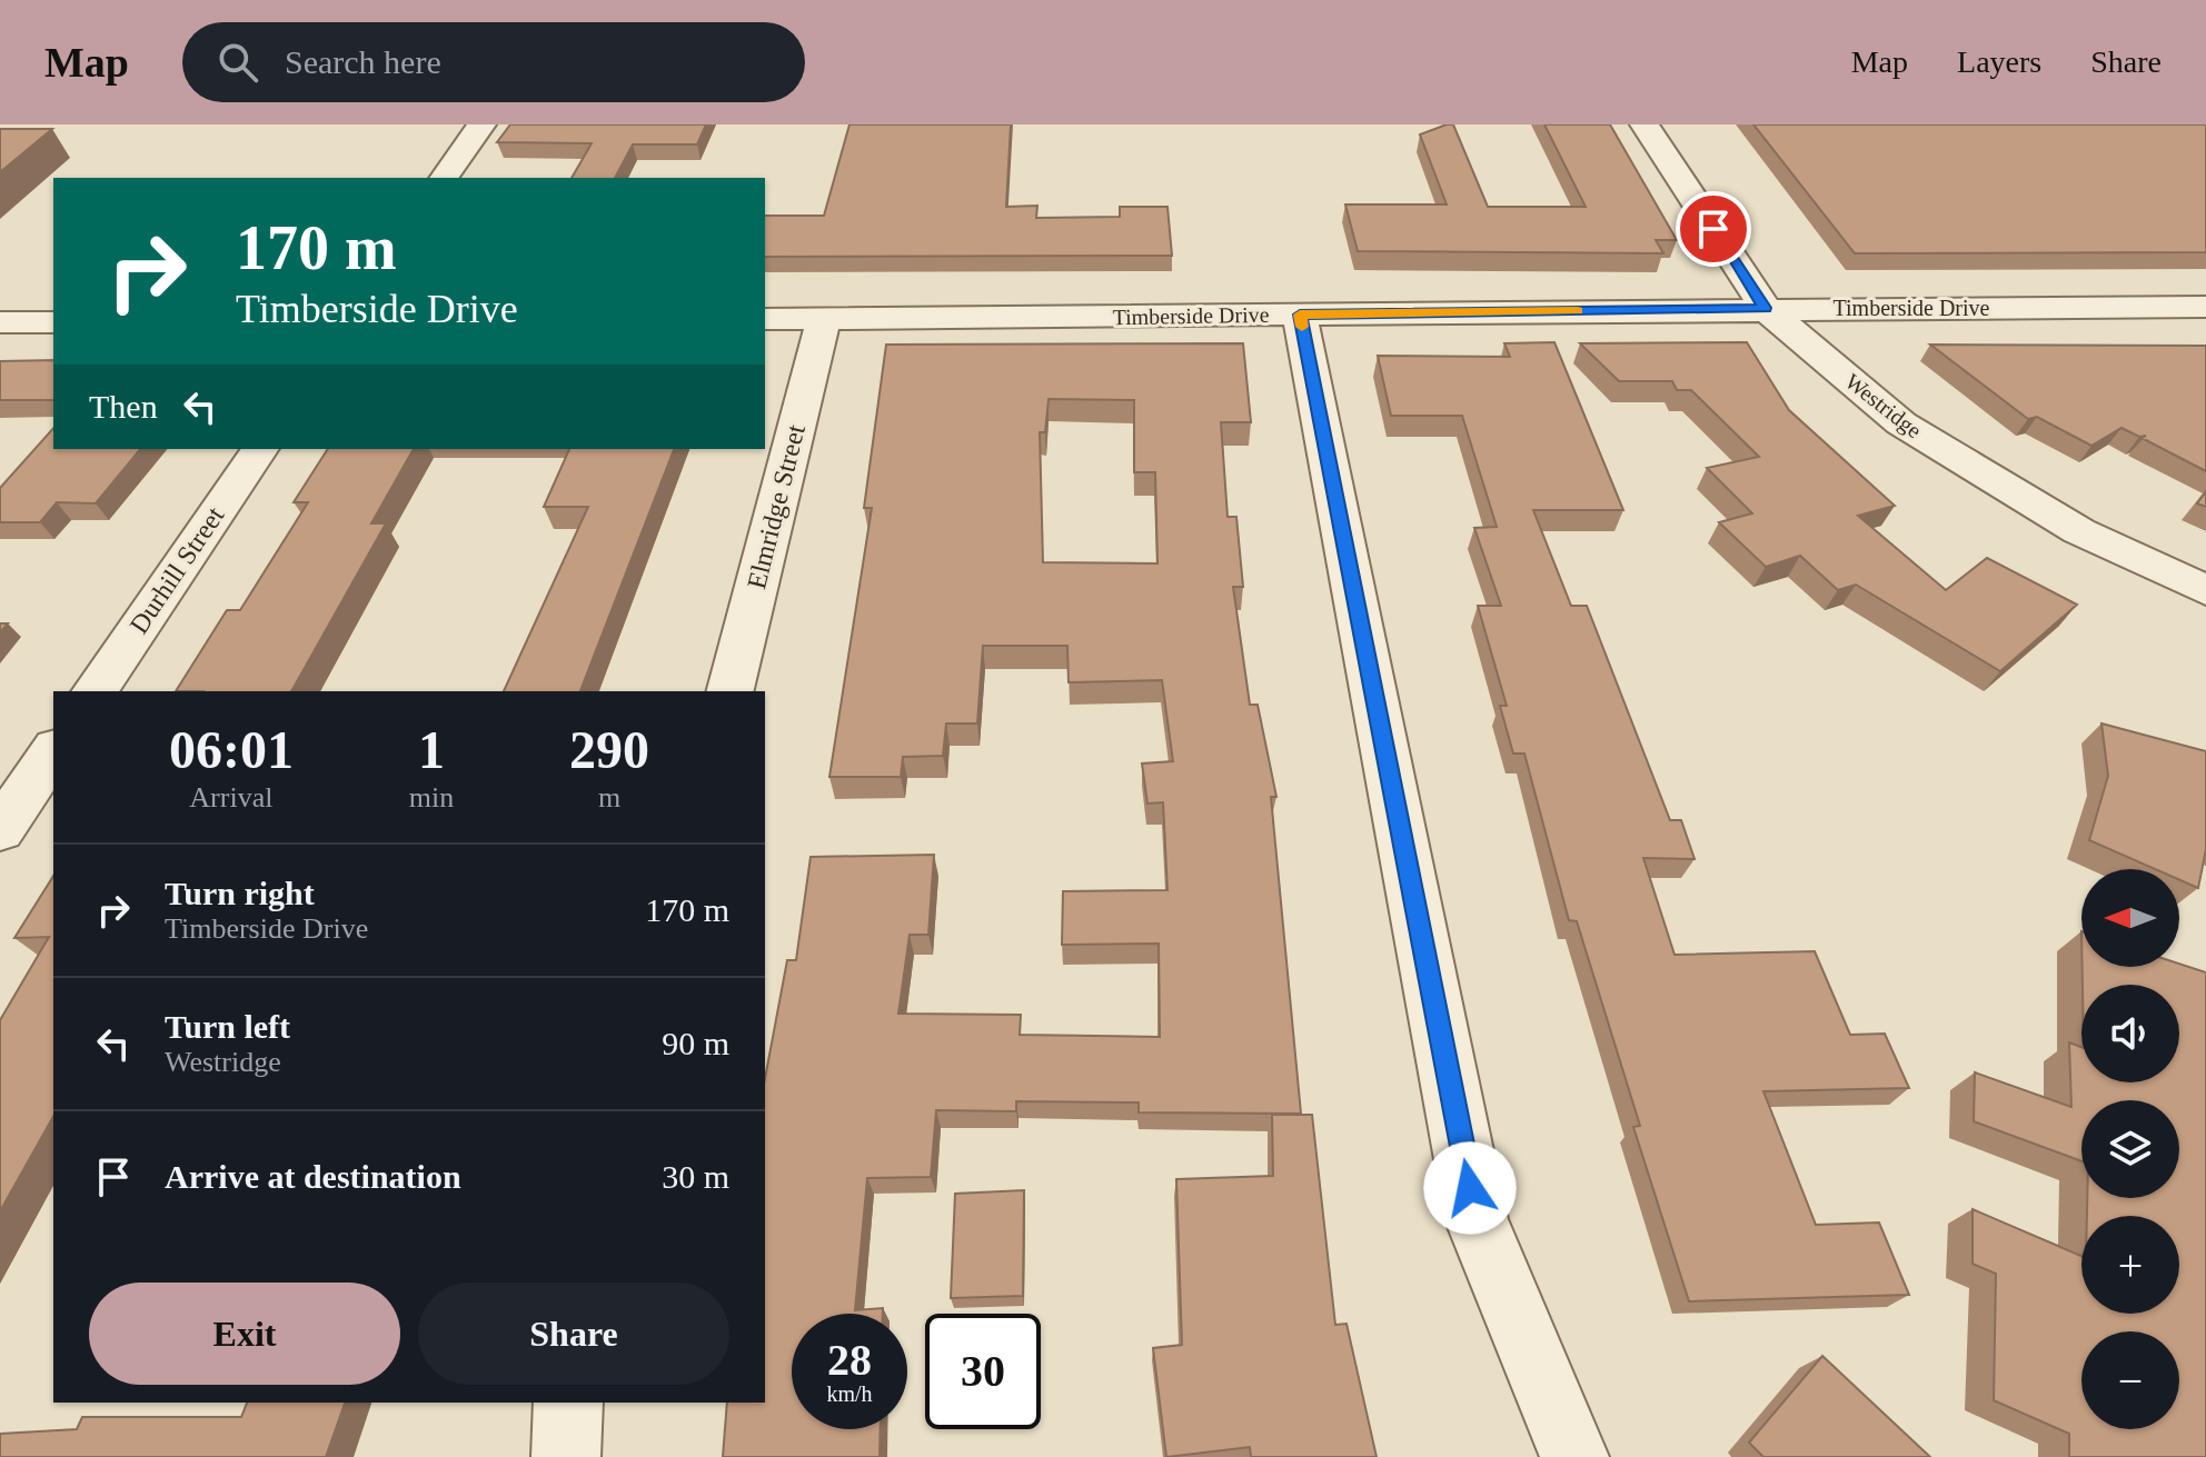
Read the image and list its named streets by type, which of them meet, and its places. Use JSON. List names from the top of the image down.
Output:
{
  "streets": {
    "street": [
      "Timberside Drive",
      "Westridge",
      "Elmridge Street",
      "Durhill Street"
    ]
  },
  "crossings": [
    ["Timberside Drive", "Westridge"],
    ["Timberside Drive", "Elmridge Street"]
  ],
  "north": "left",
  "page": {
    "header": "Map",
    "search": "Search here",
    "nav": ["Map", "Layers", "Share"],
    "turn": ["170 m", "Timberside Drive"],
    "then": "Then",
    "eta": [
      "06:01",
      "Arrival",
      "1",
      "min",
      "290",
      "m"
    ],
    "list": [
      {
        "name": "Turn right",
        "note": "Timberside Drive",
        "value": "170 m"
      },
      {
        "name": "Turn left",
        "note": "Westridge",
        "value": "90 m"
      },
      {
        "name": "Arrive at destination",
        "value": "30 m"
      }
    ],
    "map_buttons": ["+", "−"],
    "buttons": ["Exit", "Share"],
    "speed": "28 km/h",
    "limit": "30"
  }
}
